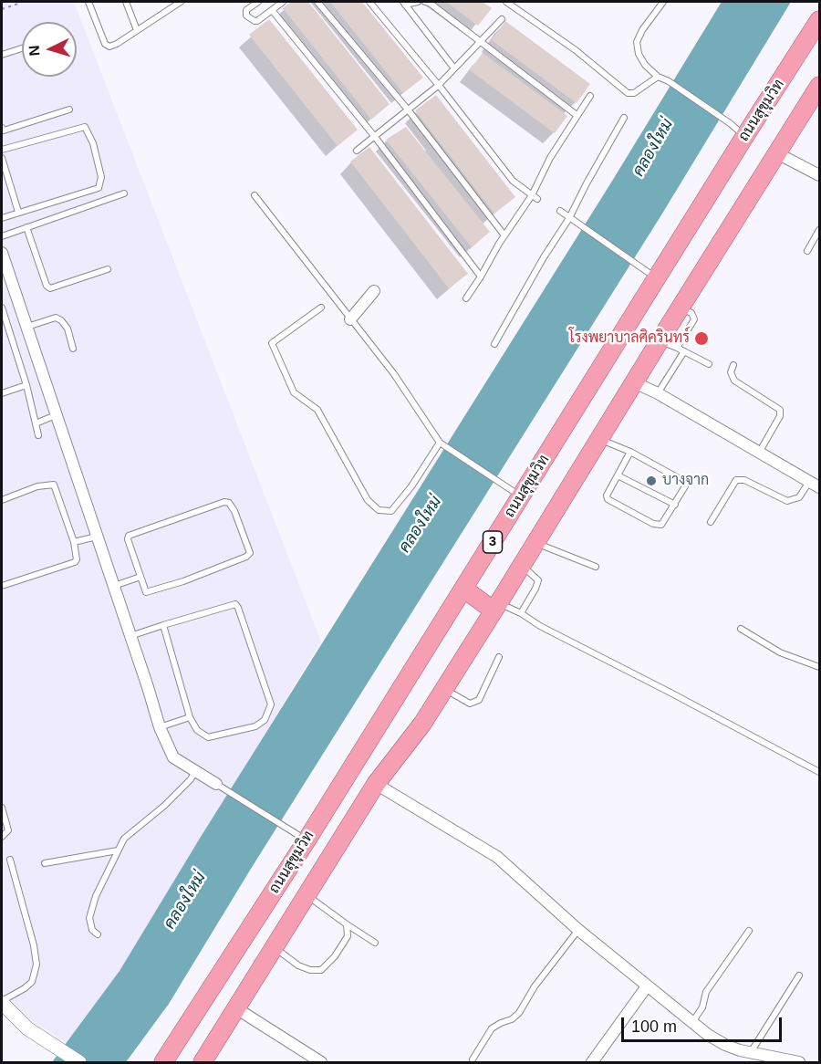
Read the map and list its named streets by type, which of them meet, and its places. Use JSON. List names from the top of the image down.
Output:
{
  "streets": {
    "highway": ["ถนนสุขุมวิท", "3"]
  },
  "water": ["คลองใหม่"],
  "places": ["โรงพยาบาลศิครินทร์", "บางจาก"],
  "scale_bar": "100 m",
  "north": "left"
}
